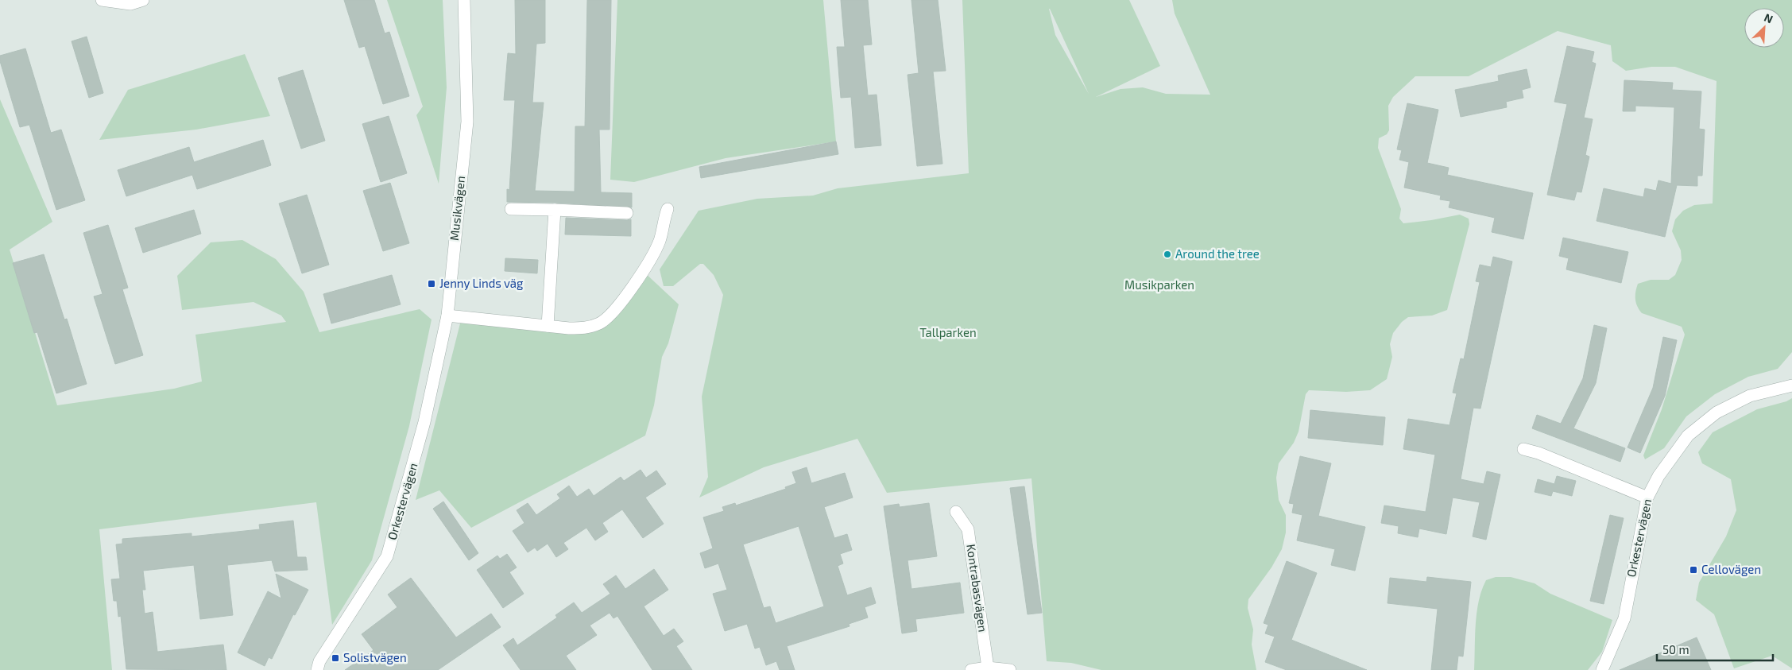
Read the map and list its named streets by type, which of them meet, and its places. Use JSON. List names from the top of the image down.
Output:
{
  "streets": {
    "street": ["Musikvägen", "Orkestervägen", "Kontrabasvägen"]
  },
  "crossings": [
    ["Musikvägen", "Orkestervägen"]
  ],
  "parks": ["Musikparken", "Tallparken"],
  "places": {
    "other": ["Around the tree"],
    "transit": ["Jenny Linds väg", "Cellovägen", "Solistvägen"]
  },
  "scale_bar": "50 m",
  "north": "top right"
}
